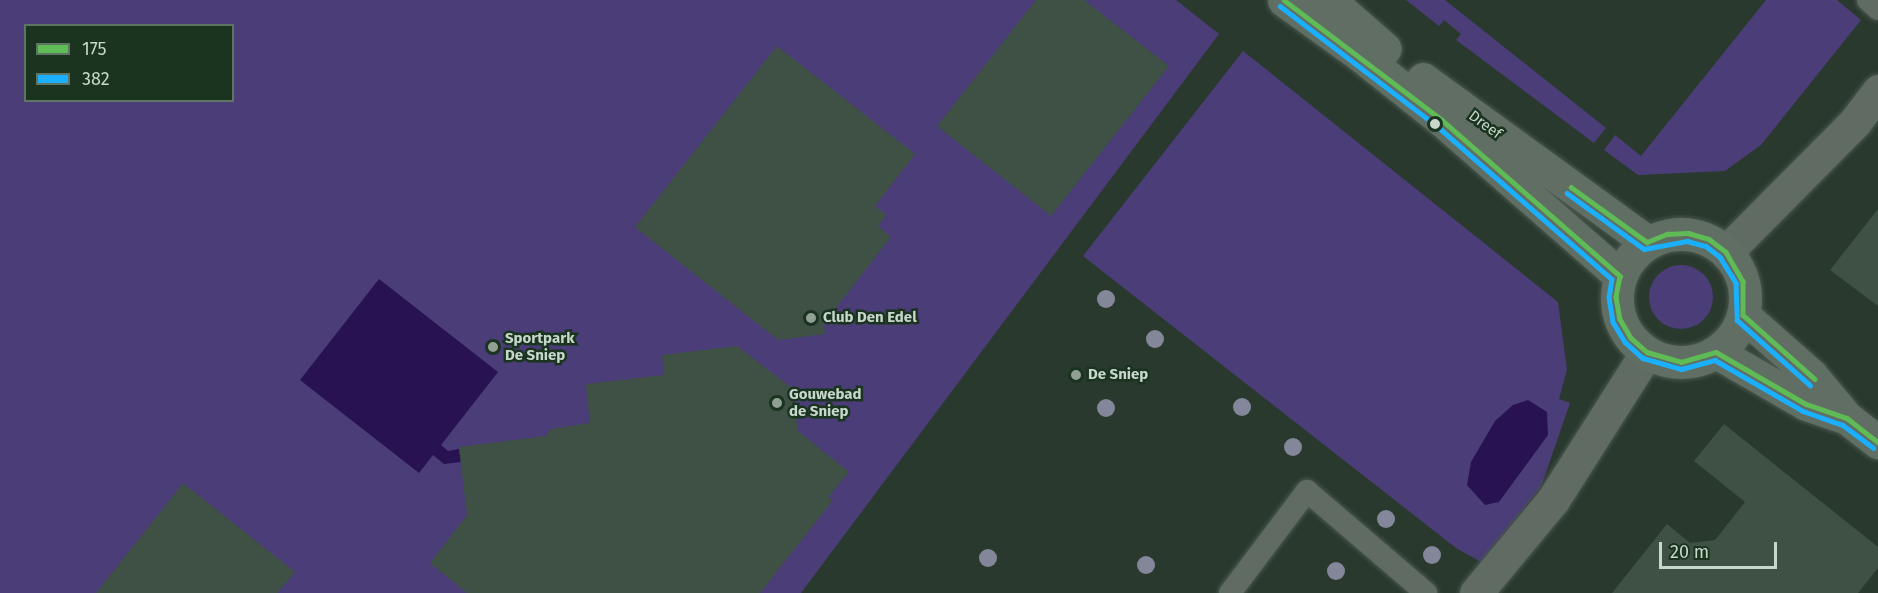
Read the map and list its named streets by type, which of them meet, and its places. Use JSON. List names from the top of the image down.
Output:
{
  "streets": {
    "main road": ["Dreef"]
  },
  "places": [
    "Club Den Edel",
    "Sportpark De Sniep",
    "De Sniep",
    "Gouwebad de Sniep"
  ],
  "lines": ["transit line 175", "transit line 382"],
  "legend": ["175", "382"],
  "scale_bar": "20 m"
}
